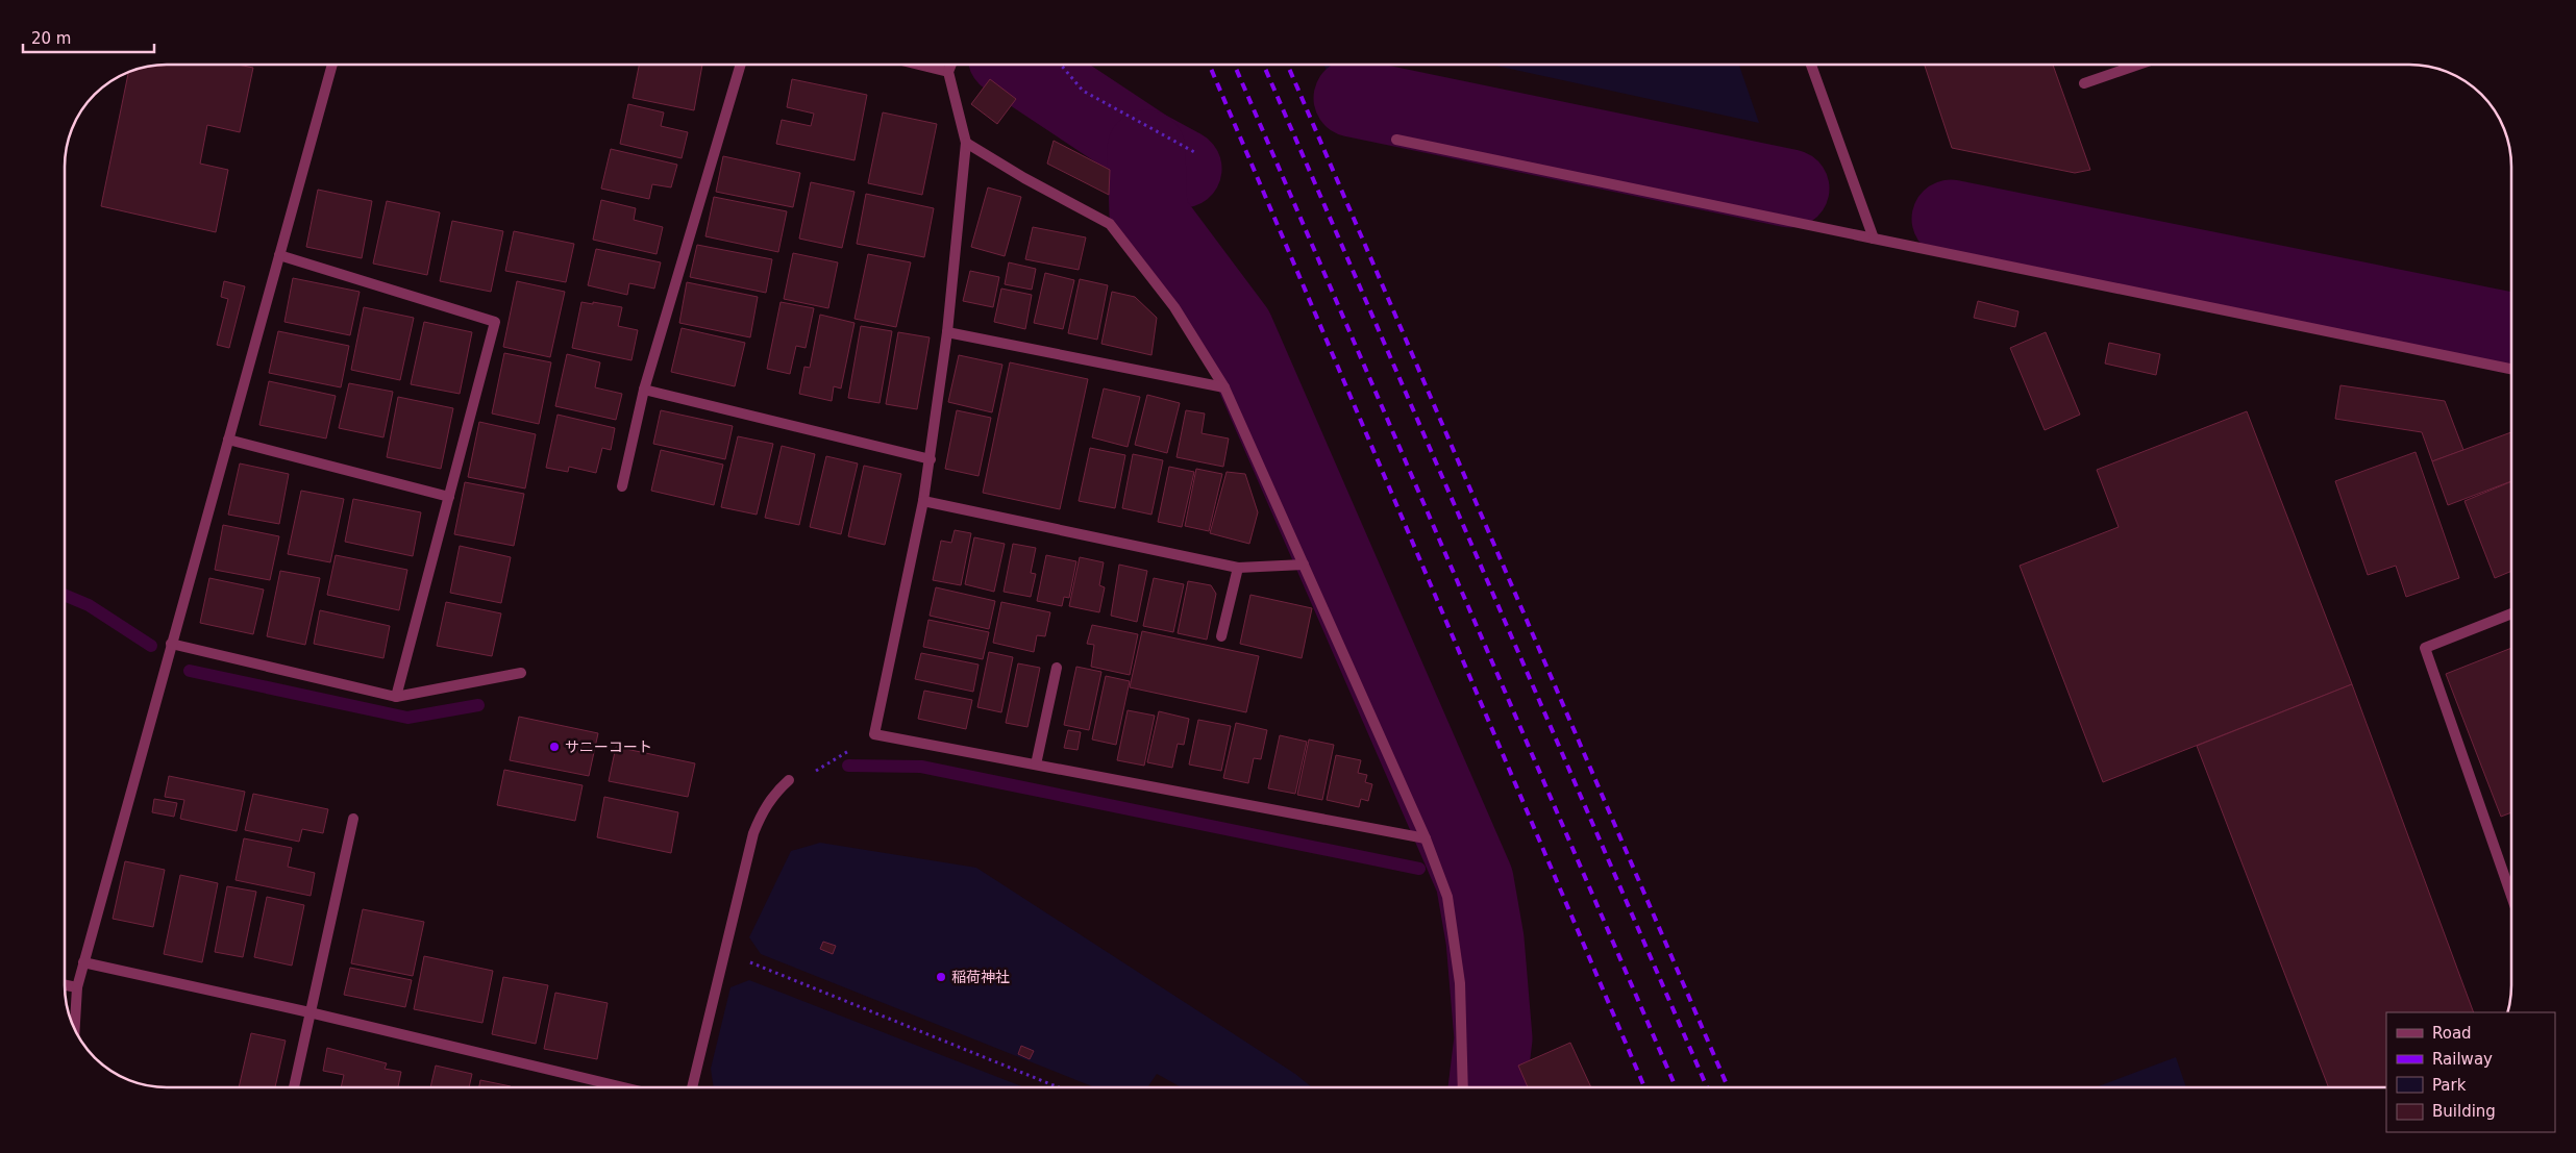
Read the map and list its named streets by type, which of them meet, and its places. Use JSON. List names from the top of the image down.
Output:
{
  "places": ["サニーコート", "稲荷神社"],
  "legend": [
    "Road",
    "Railway",
    "Park",
    "Building"
  ],
  "scale_bar": "20 m"
}
